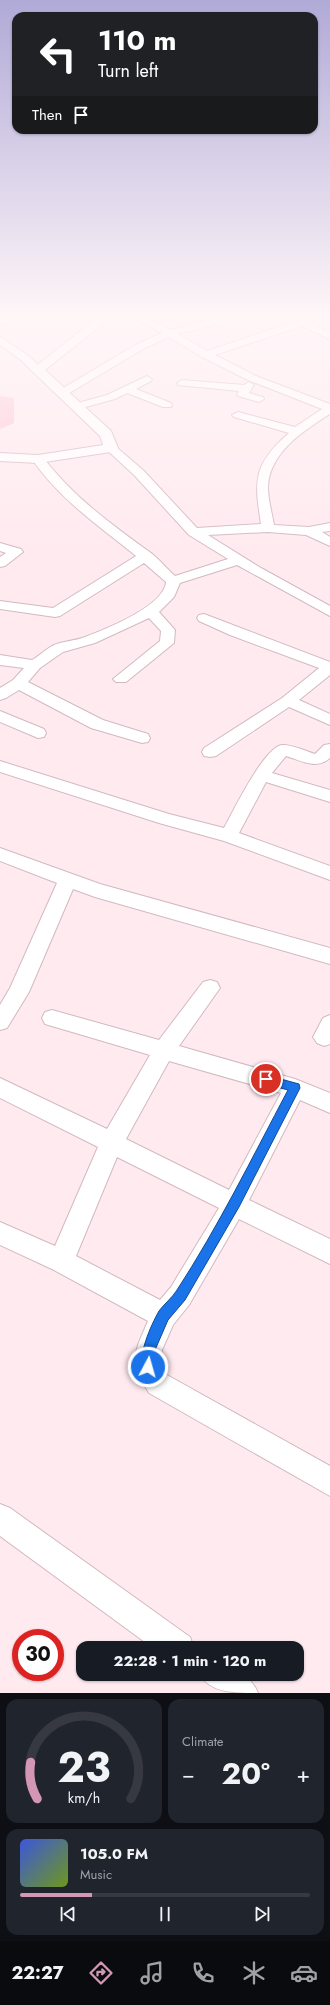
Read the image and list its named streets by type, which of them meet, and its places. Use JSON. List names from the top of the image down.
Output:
{
  "page": {
    "turn": ["110 m", "Turn left"],
    "then": "Then",
    "limit": "30",
    "trip": "22:28 · 1 min · 120 m",
    "tile": "Climate",
    "heat": ["−", "20°", "+"],
    "song": ["105.0 FM", "Music"],
    "tabs": "22:27",
    "gauge": ["23", "km/h"]
  }
}
